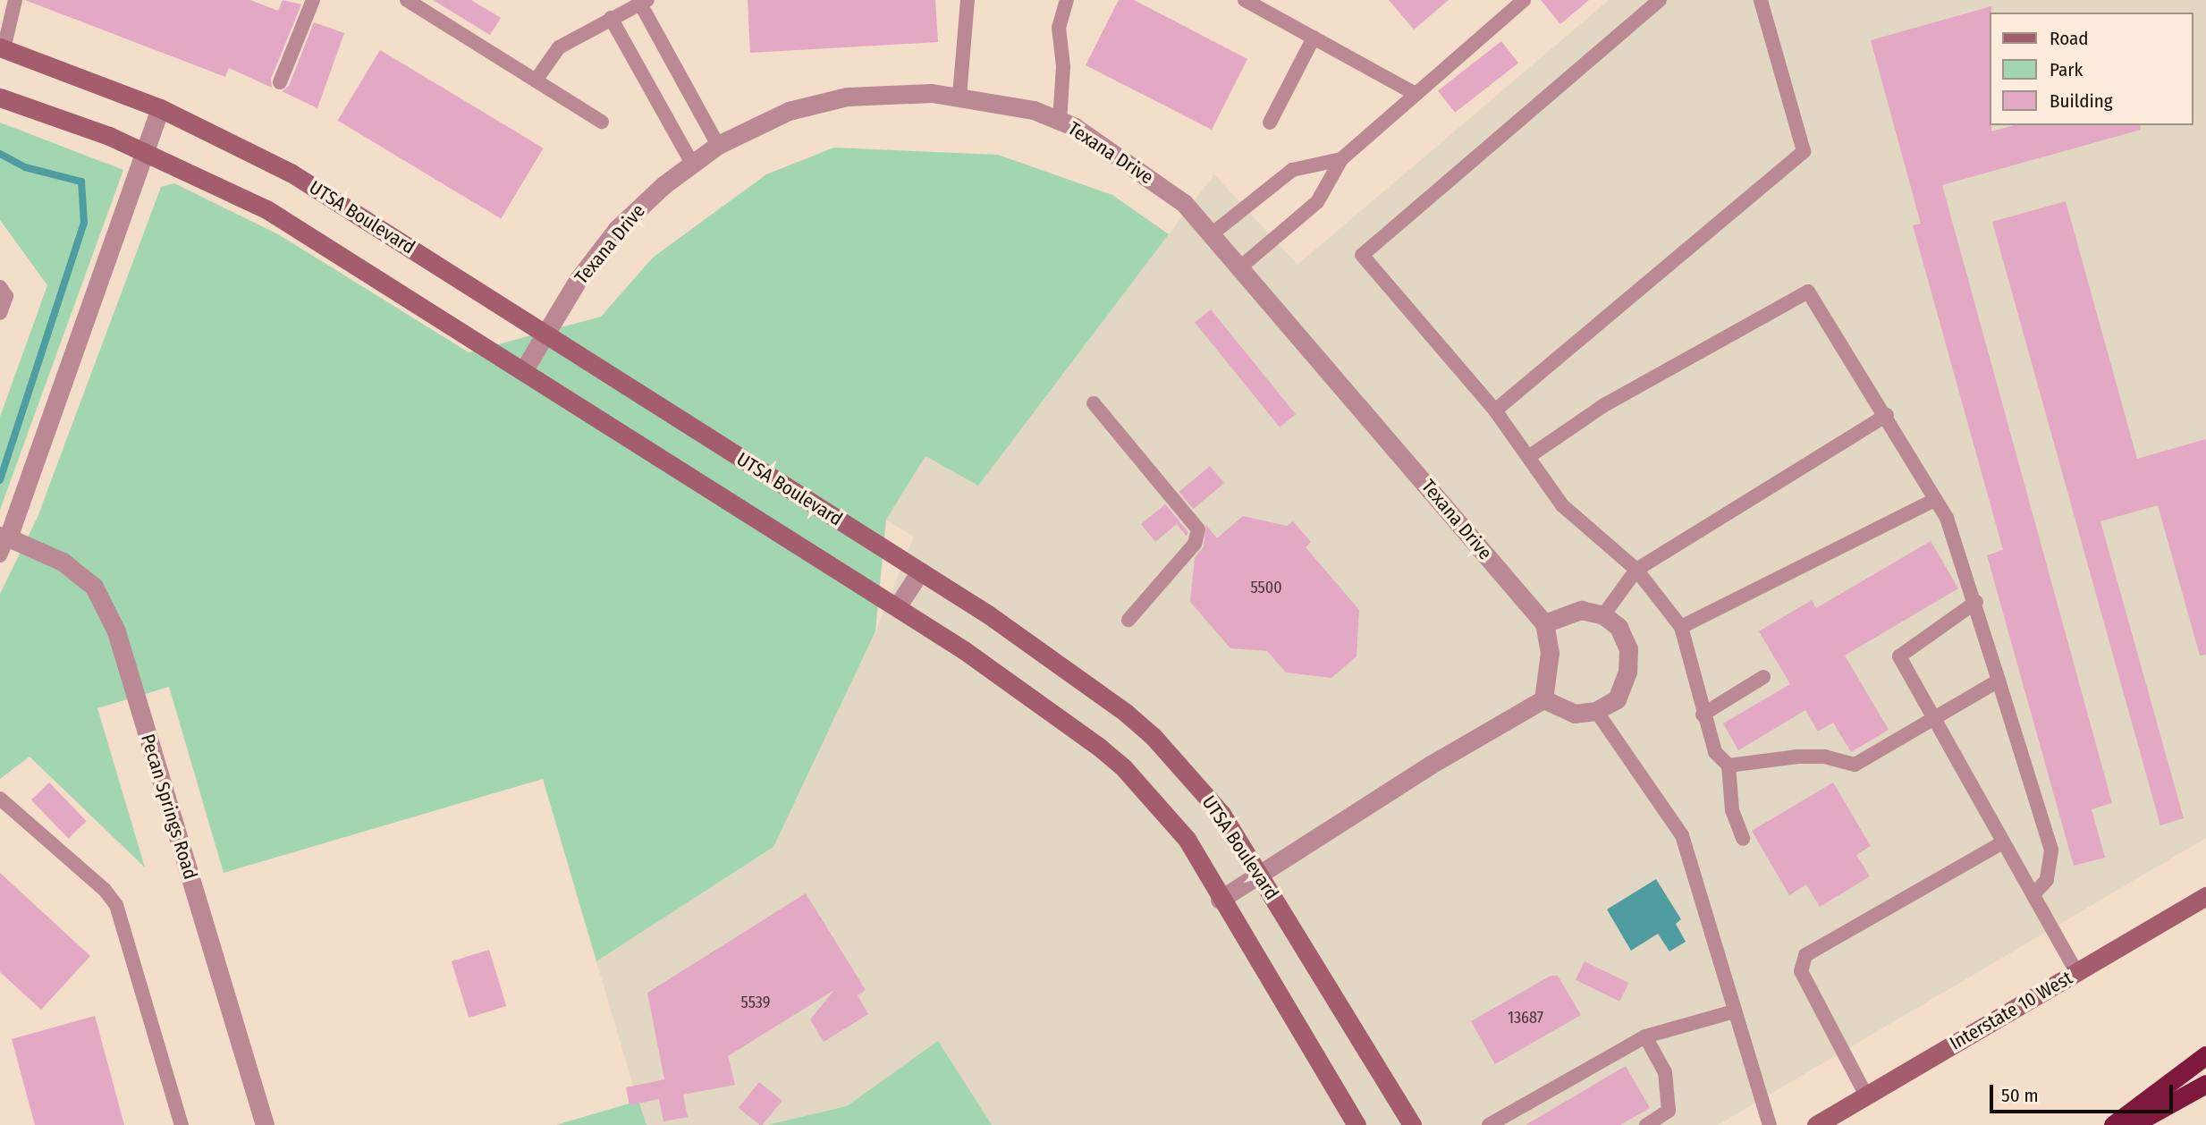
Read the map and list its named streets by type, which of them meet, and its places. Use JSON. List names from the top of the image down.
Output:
{
  "streets": {
    "main road": ["UTSA Boulevard", "Interstate 10 West"],
    "street": ["Texana Drive", "Pecan Springs Road"]
  },
  "crossings": [
    ["Texana Drive", "UTSA Boulevard"]
  ],
  "house_numbers": ["5500", "5539", "13687"],
  "legend": ["Road", "Park", "Building"],
  "scale_bar": "50 m"
}
